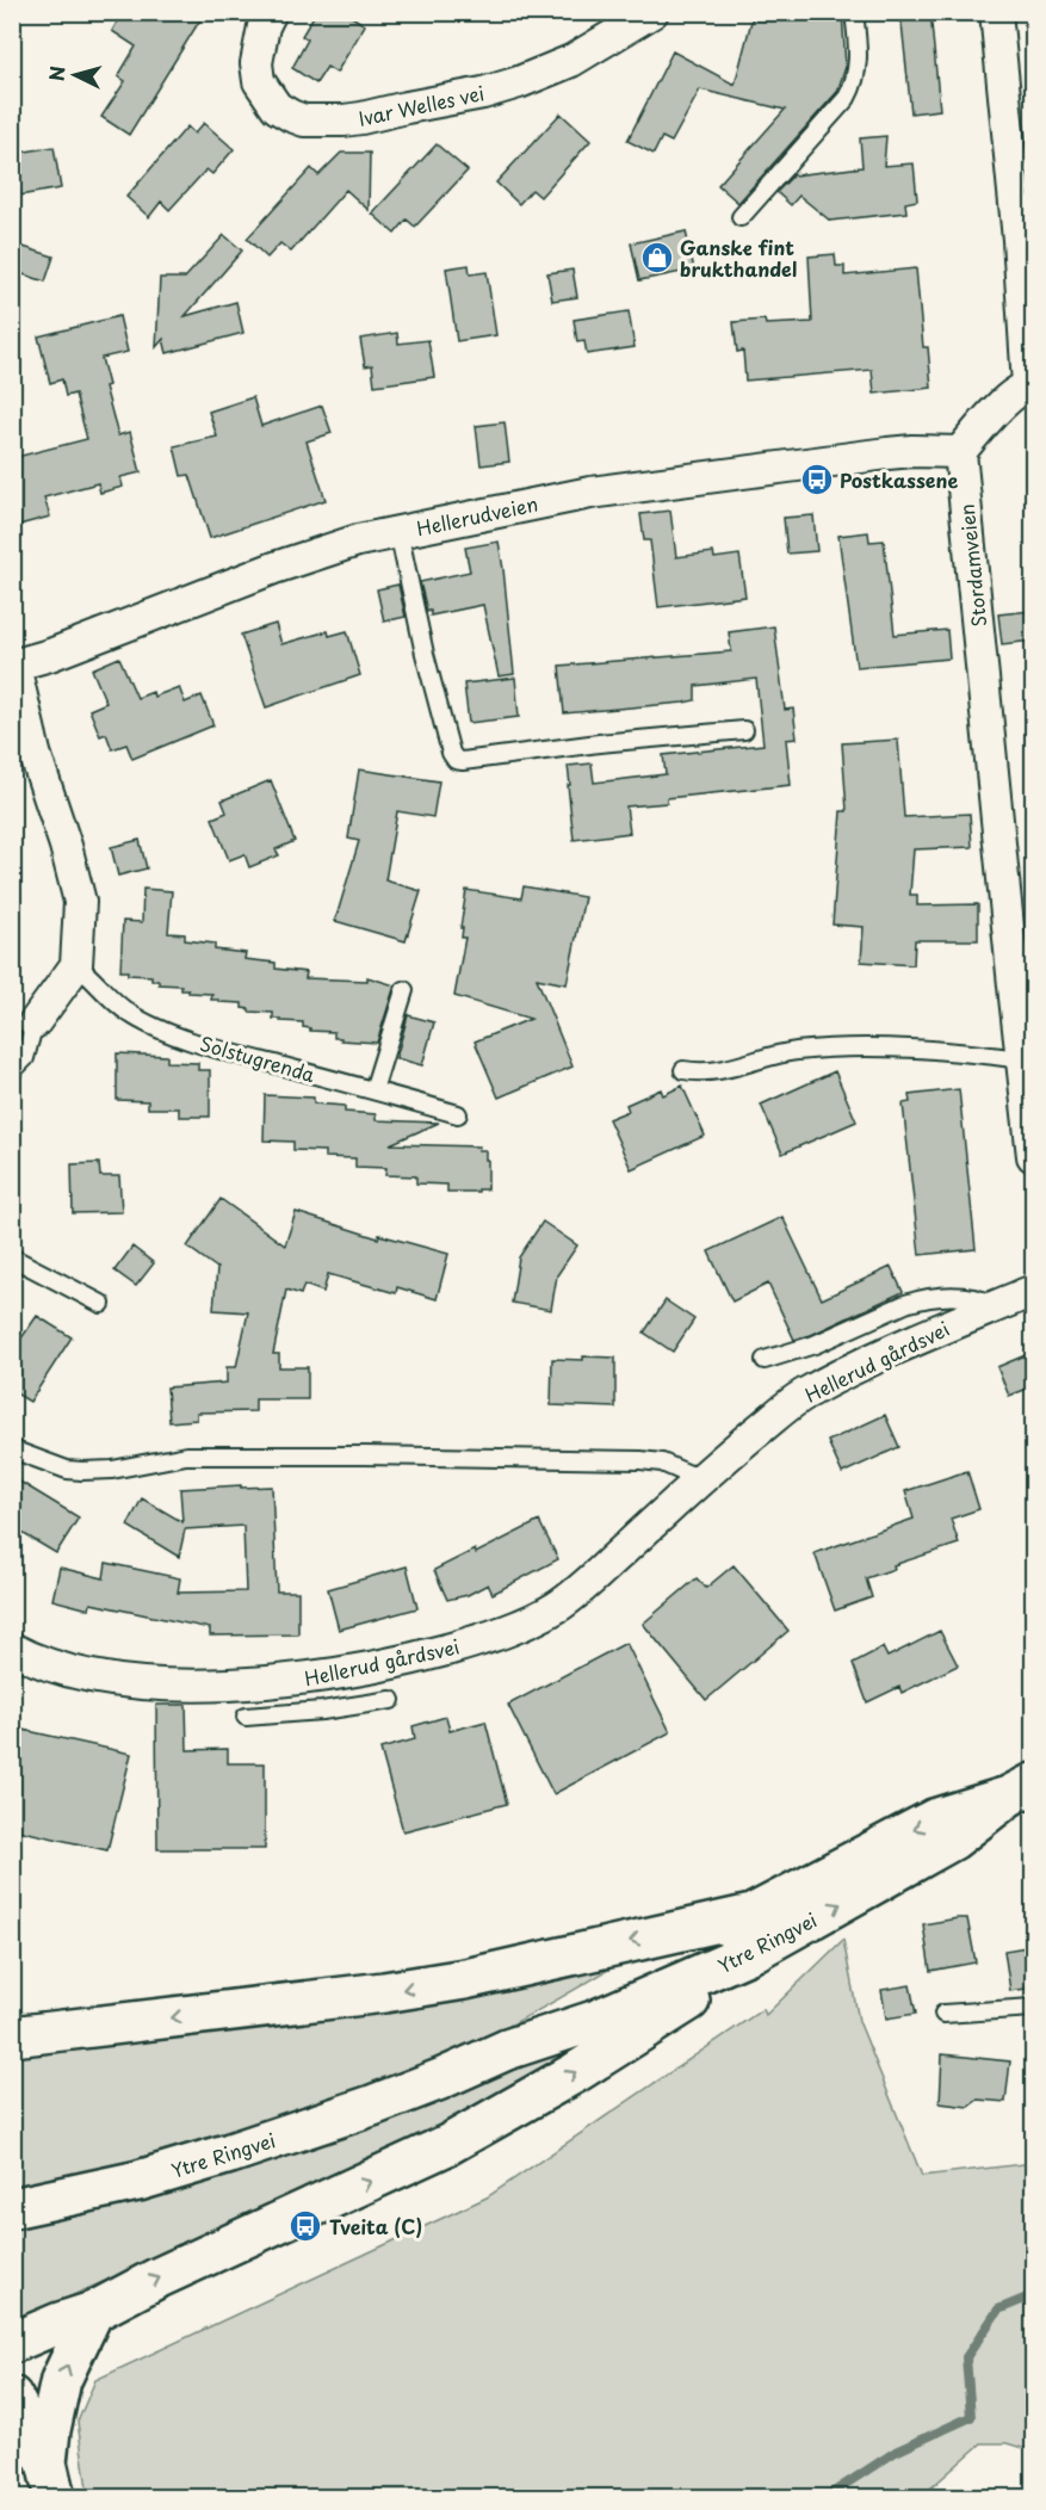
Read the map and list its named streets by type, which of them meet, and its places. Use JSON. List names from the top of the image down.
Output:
{
  "streets": {
    "main road": ["Ytre Ringvei"],
    "street": [
      "Ivar Welles vei",
      "Hellerudveien",
      "Stordamveien",
      "Hellerud gårdsvei"
    ],
    "lane": ["Solstugrenda"]
  },
  "crossings": [
    ["Hellerudveien", "Stordamveien"]
  ],
  "places": {
    "shop": ["Ganske fint brukthandel"],
    "bus stop": ["Postkassene", "Tveita (C)"]
  },
  "north": "left"
}
